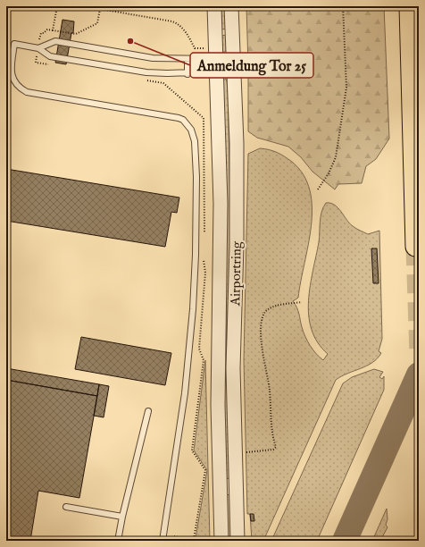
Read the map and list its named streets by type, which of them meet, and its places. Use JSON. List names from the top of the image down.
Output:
{
  "streets": {
    "street": ["Airportring"]
  },
  "places": ["Anmeldung Tor 25"]
}
